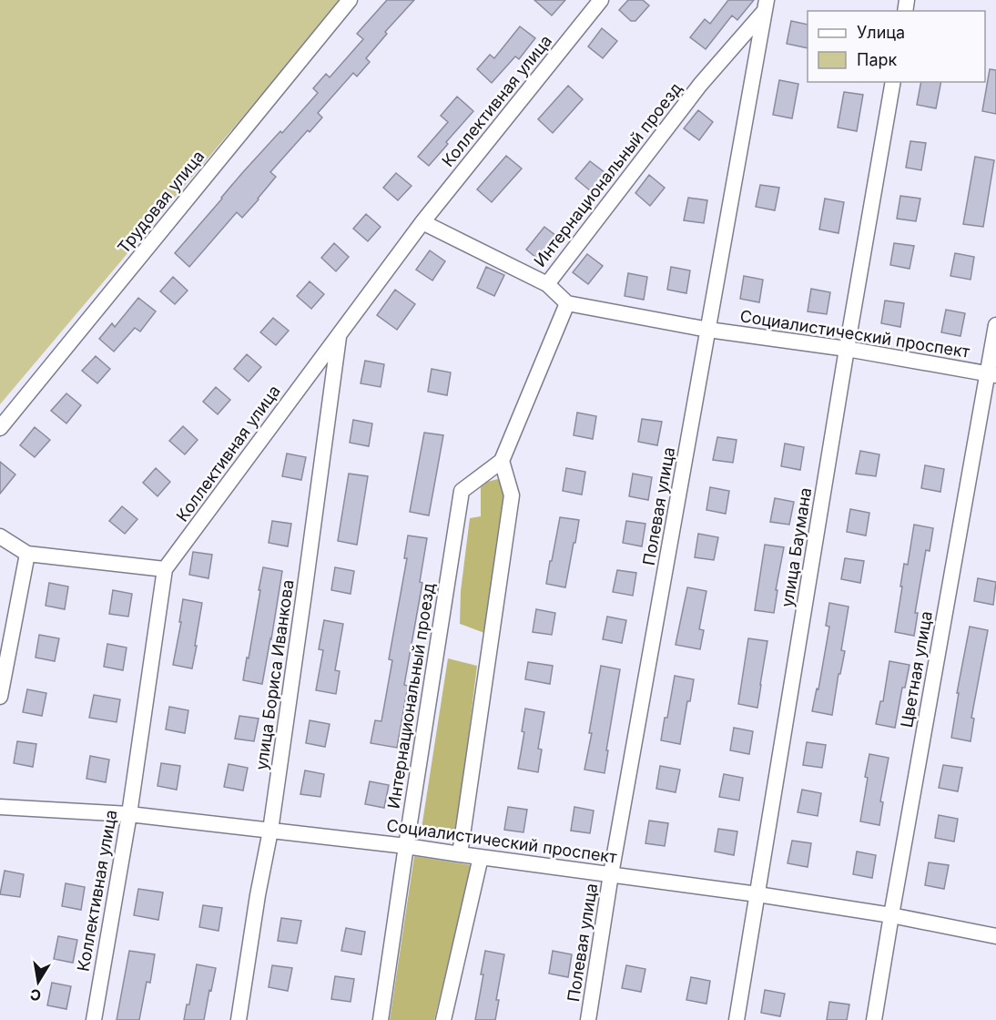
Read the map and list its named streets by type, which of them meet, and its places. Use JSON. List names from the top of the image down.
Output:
{
  "streets": {
    "street": [
      "Коллективная улица",
      "Интернациональный проезд",
      "Трудовая улица",
      "Социалистический проспект",
      "Полевая улица",
      "улица Баумана",
      "Цветная улица",
      "улица Бориса Иванкова"
    ]
  },
  "crossings": [
    ["Коллективная улица", "Социалистический проспект"],
    ["Коллективная улица", "улица Бориса Иванкова"],
    ["Интернациональный проезд", "Социалистический проспект"],
    ["Интернациональный проезд", "Полевая улица"],
    ["Социалистический проспект", "Полевая улица"],
    ["Социалистический проспект", "улица Баумана"],
    ["Социалистический проспект", "Цветная улица"],
    ["Социалистический проспект", "улица Бориса Иванкова"]
  ],
  "legend": ["Улица", "Парк"],
  "north": "bottom"
}
